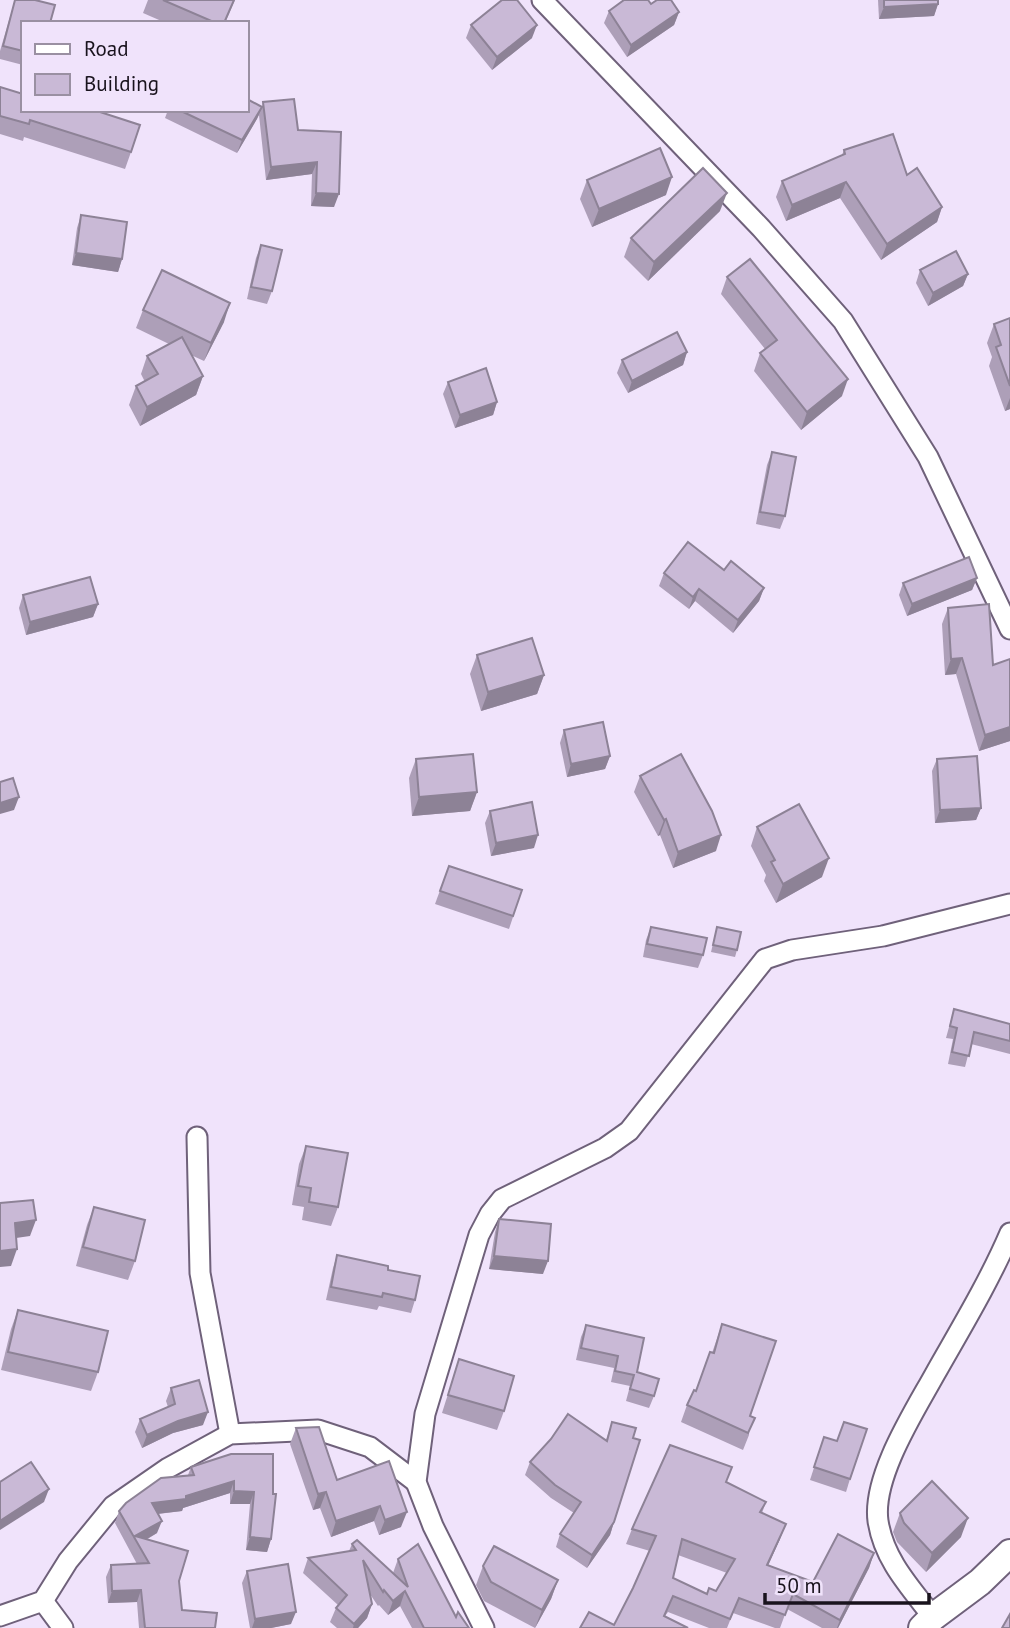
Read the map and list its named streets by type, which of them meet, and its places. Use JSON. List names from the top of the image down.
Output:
{
  "legend": ["Road", "Building"],
  "scale_bar": "50 m"
}
